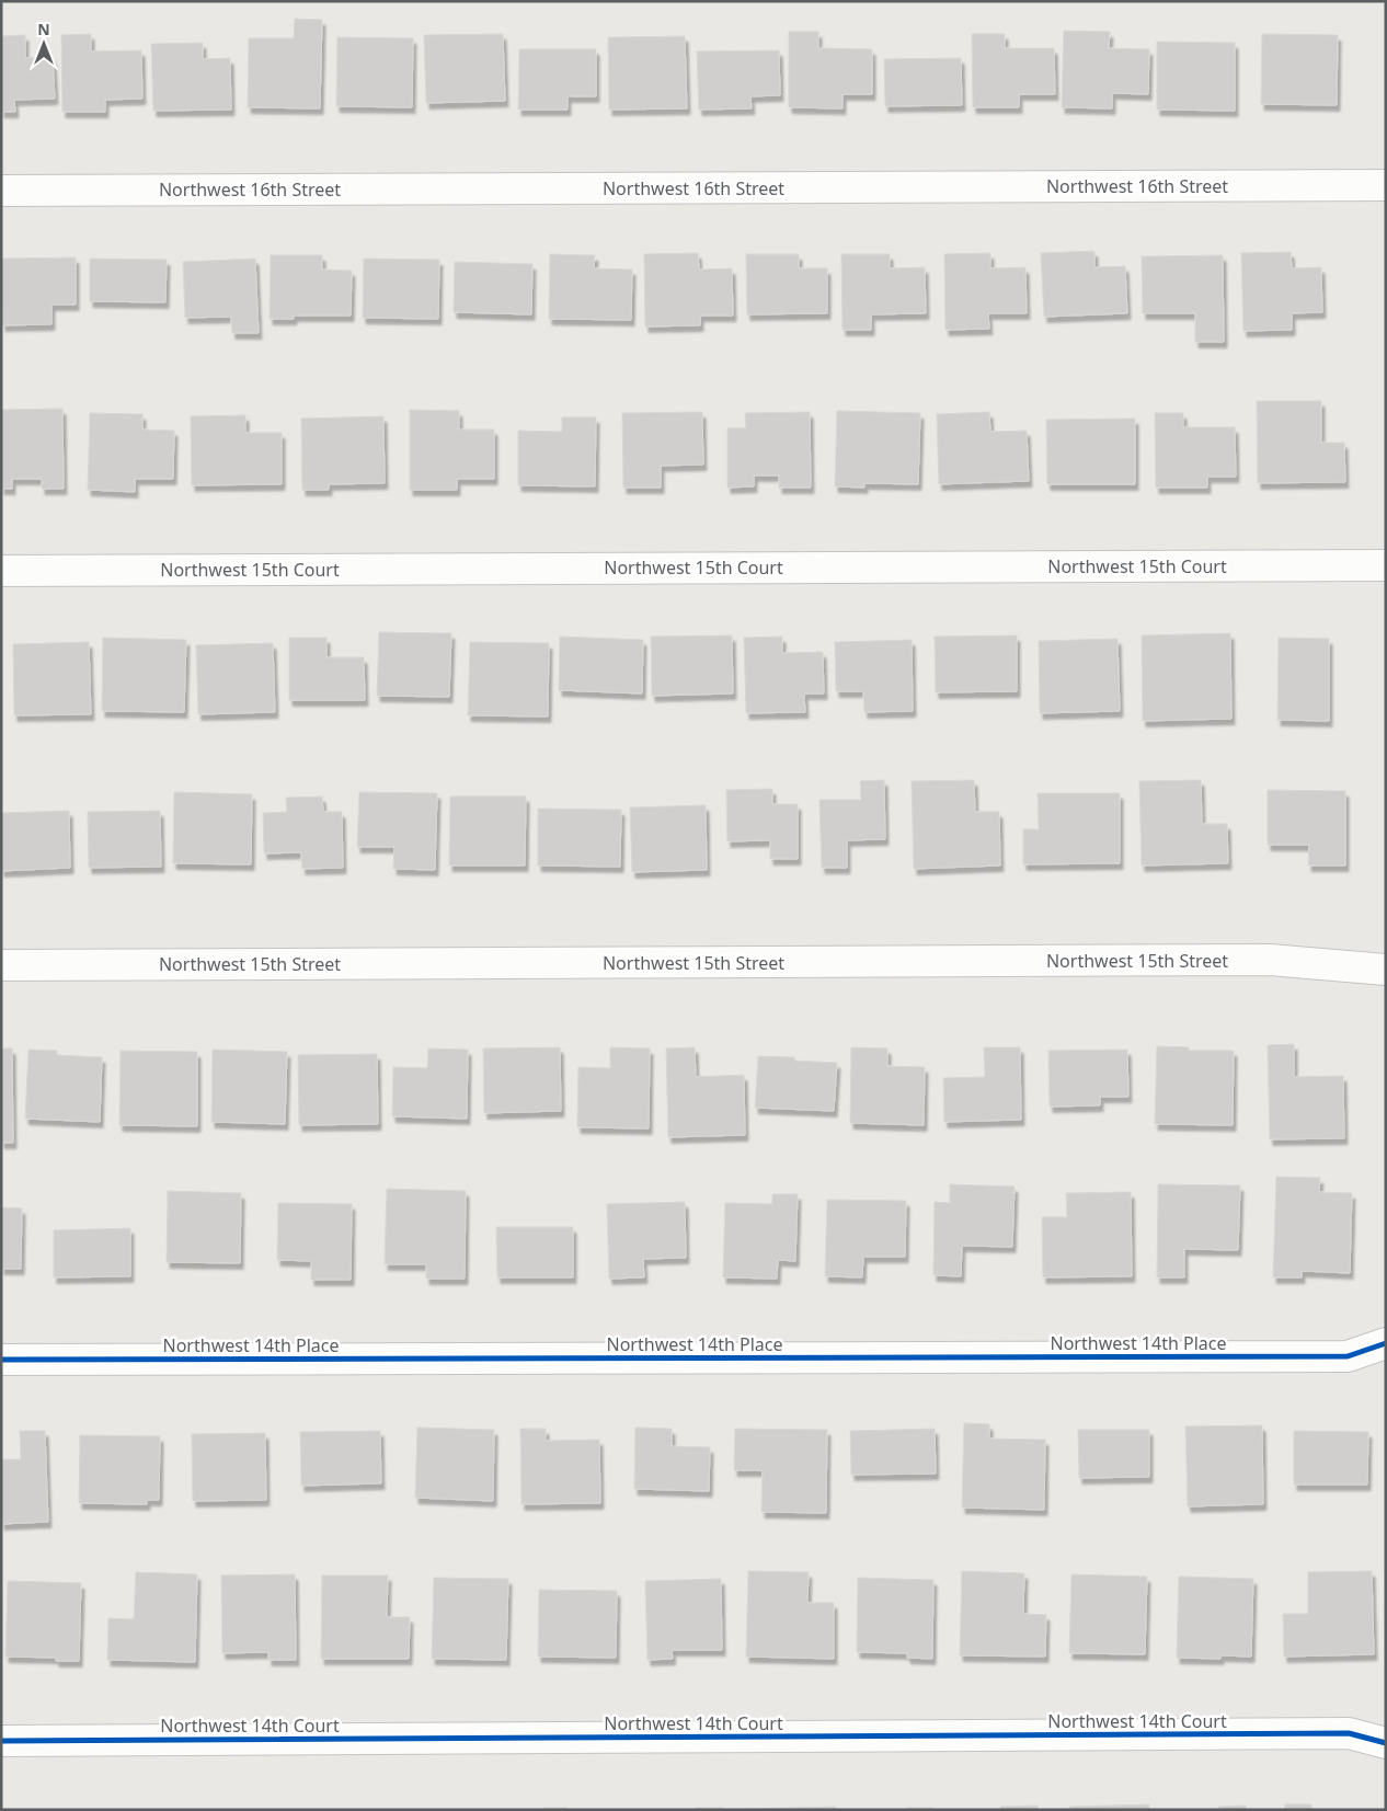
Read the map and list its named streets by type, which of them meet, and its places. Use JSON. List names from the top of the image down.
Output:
{
  "streets": {
    "street": [
      "Northwest 16th Street",
      "Northwest 15th Court",
      "Northwest 15th Street",
      "Northwest 14th Place",
      "Northwest 14th Court"
    ]
  },
  "north": "top"
}
